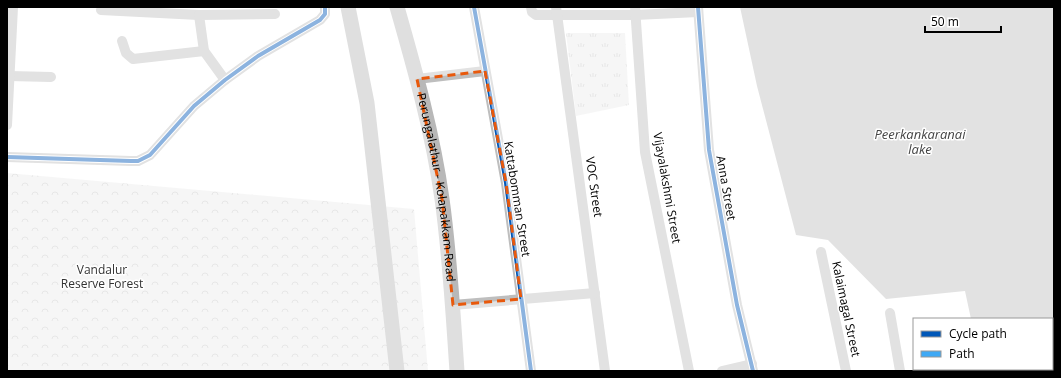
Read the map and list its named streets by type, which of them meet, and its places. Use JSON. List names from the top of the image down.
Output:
{
  "streets": {
    "main road": ["Perungalathur - Kolapakkam Road"],
    "street": [
      "VOC Street",
      "Vijayalakshmi Street",
      "Anna Street",
      "Kattabomman Street",
      "Kalaimagal Street"
    ]
  },
  "water": ["Peerkankaranai lake"],
  "parks": ["Vandalur Reserve Forest"],
  "legend": ["Cycle path", "Path"],
  "scale_bar": "50 m"
}
